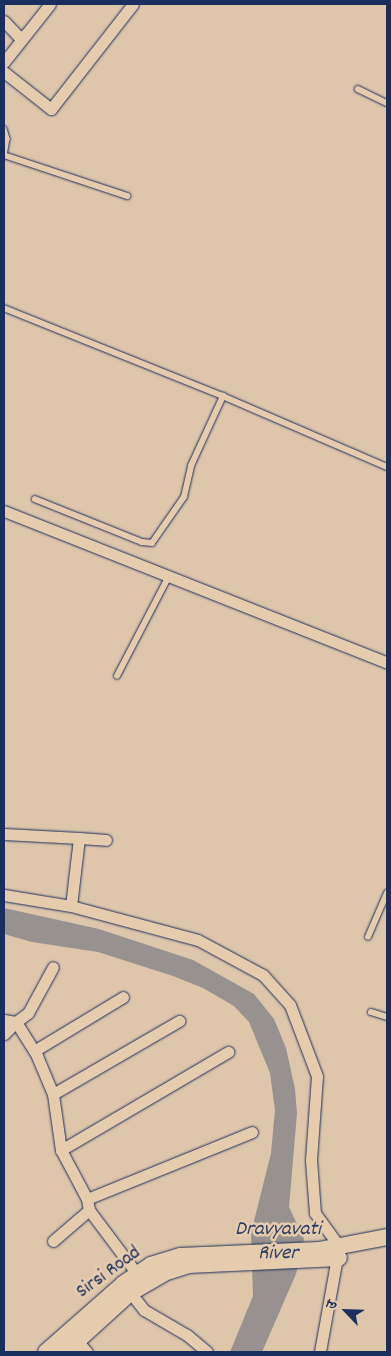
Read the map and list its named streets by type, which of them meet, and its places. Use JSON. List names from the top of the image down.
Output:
{
  "streets": {
    "street": ["Sirsi Road"]
  },
  "water": ["Dravyavati River"],
  "north": "top left"
}
